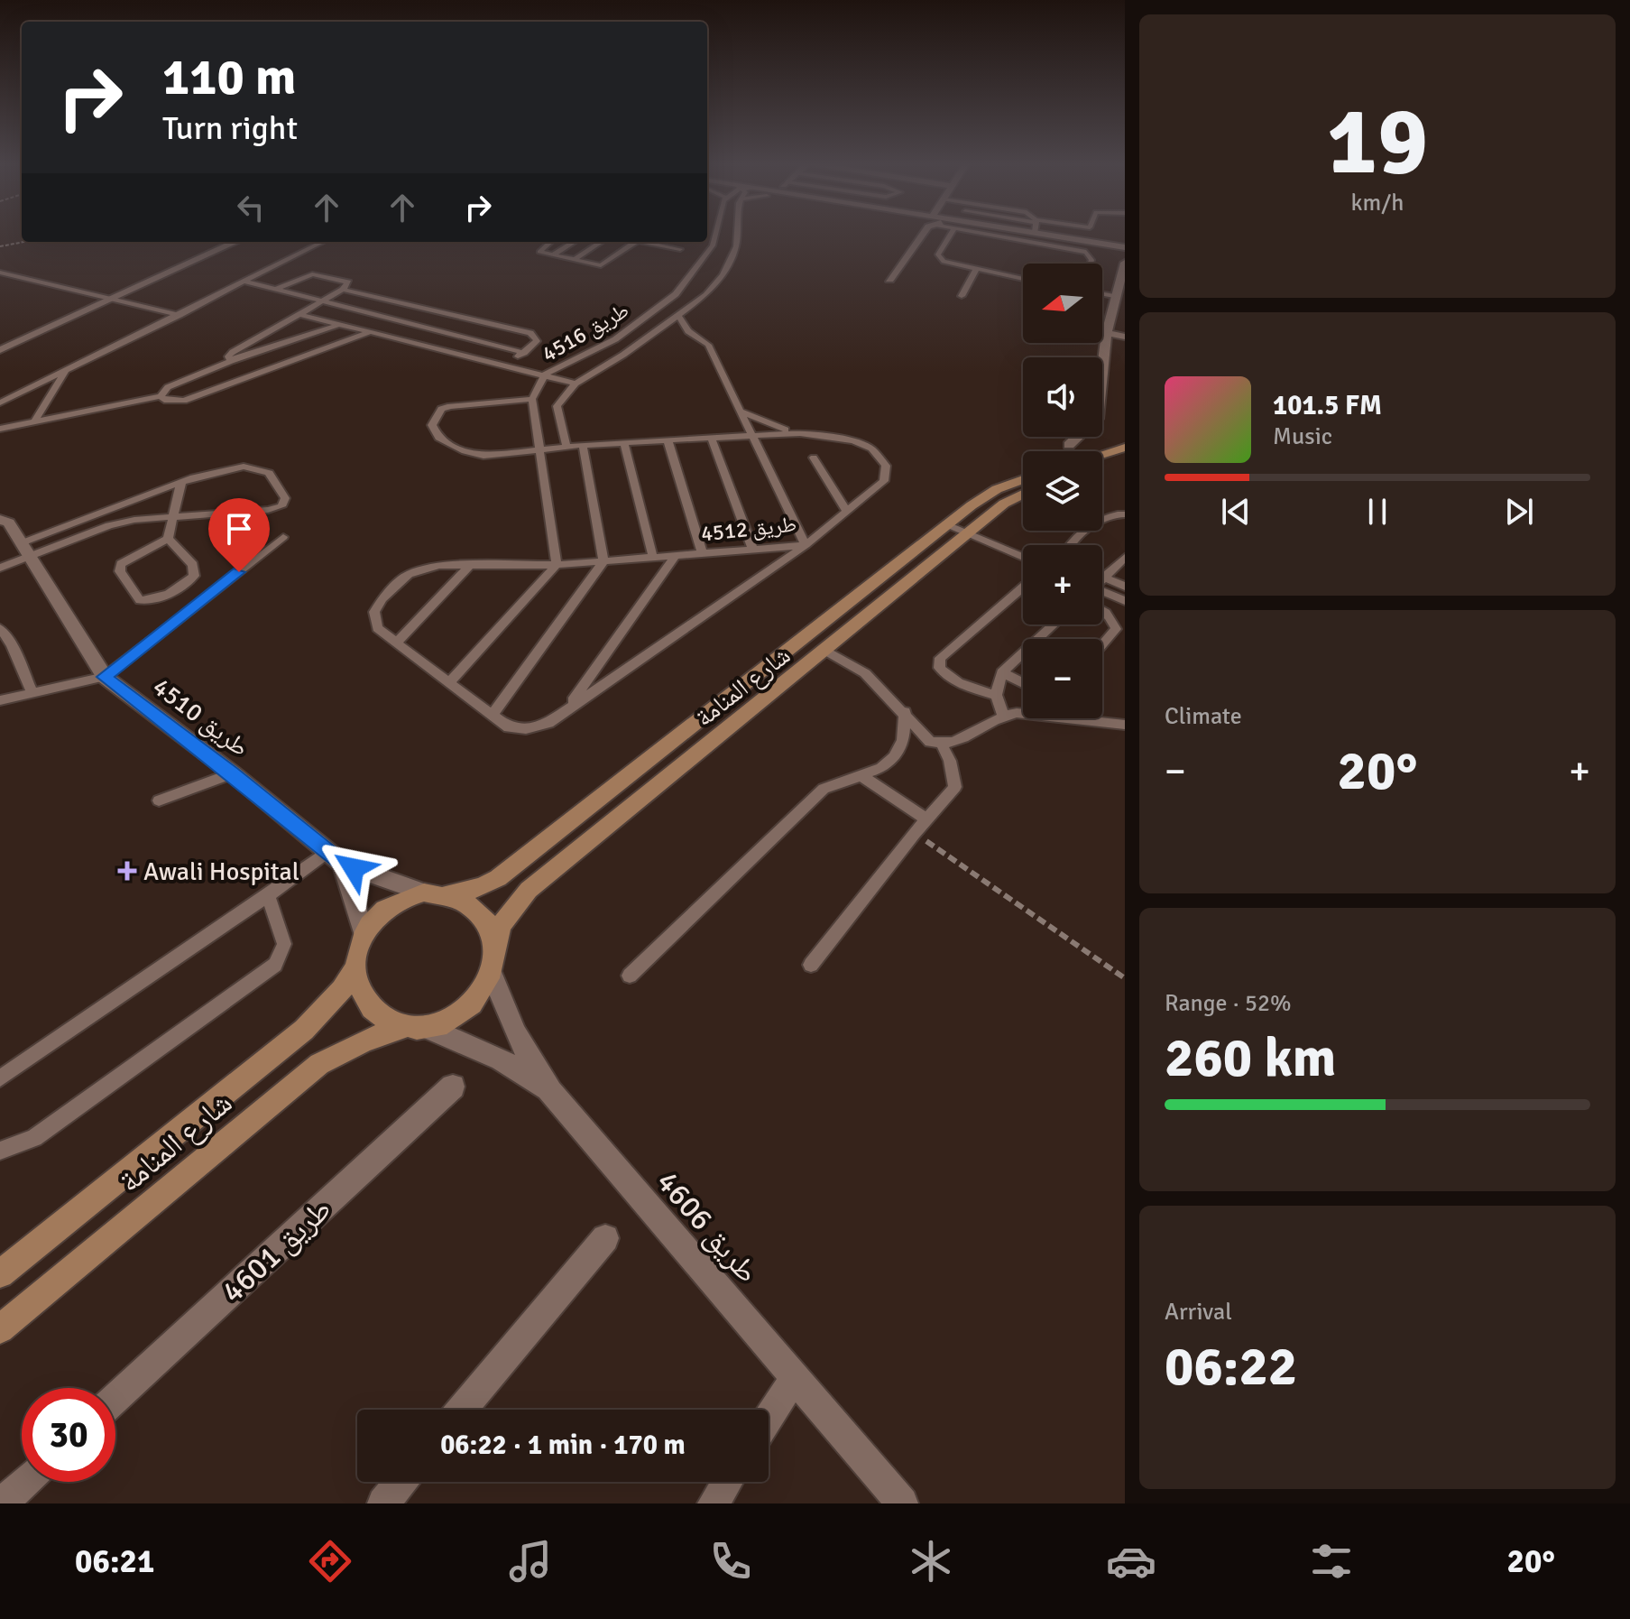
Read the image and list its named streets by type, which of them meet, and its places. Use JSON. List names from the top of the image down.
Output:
{
  "streets": {
    "street": [
      "شارع المنامة",
      "طريق 4510",
      "طريق 4606",
      "طريق 4601"
    ],
    "lane": ["طريق 4516", "طريق 4512"]
  },
  "crossings": [
    ["طريق 4516", "طريق 4512"],
    ["شارع المنامة", "طريق 4510"],
    ["شارع المنامة", "طريق 4606"],
    ["طريق 4510", "طريق 4606"]
  ],
  "places": {
    "health": ["Awali Hospital"]
  },
  "north": "left",
  "page": {
    "tile": [
      ["19", "km/h"],
      "Climate",
      ["Range · 52%", "260 km"],
      ["Arrival", "06:22"]
    ],
    "turn": ["110 m", "Turn right"],
    "map_buttons": ["+", "−"],
    "song": ["101.5 FM", "Music"],
    "heat": ["−", "20°", "+"],
    "limit": "30",
    "trip": "06:22 · 1 min · 170 m",
    "tabs": ["06:21", "20°"]
  }
}
